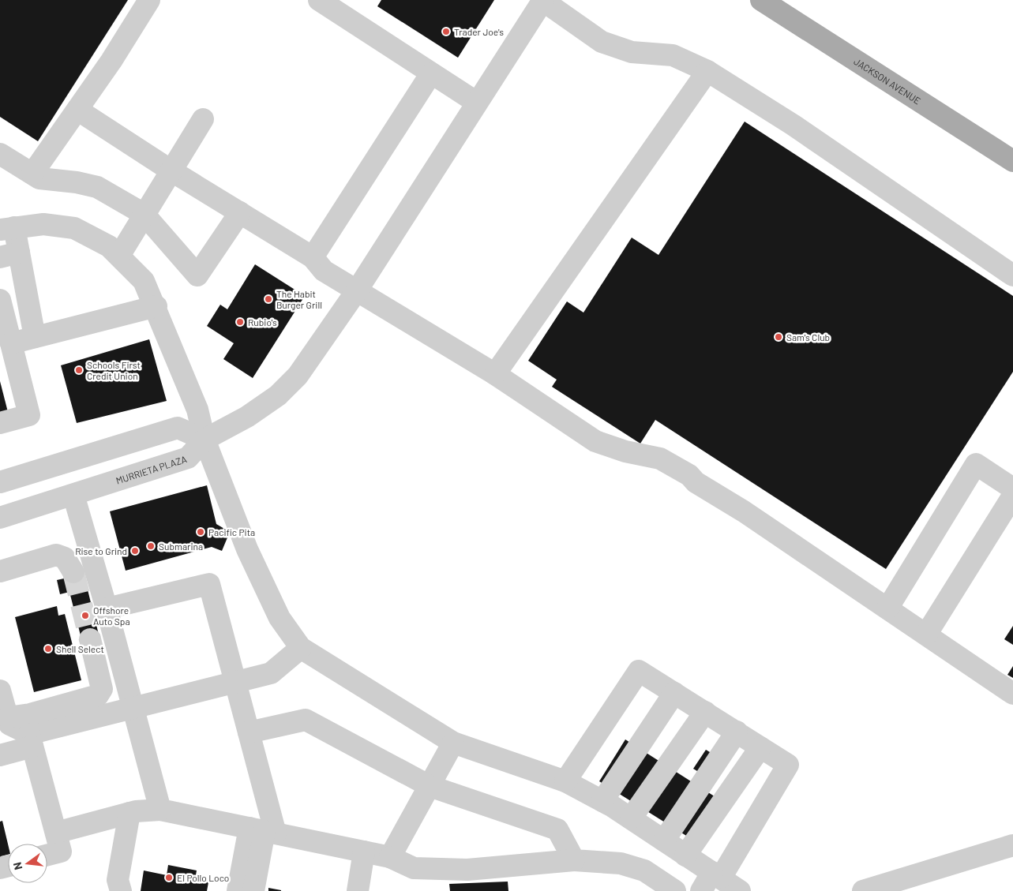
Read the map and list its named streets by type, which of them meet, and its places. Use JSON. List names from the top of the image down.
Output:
{
  "streets": {
    "main road": ["JACKSON AVENUE"],
    "street": ["MURRIETA PLAZA"]
  },
  "places": [
    "Trader Joe's",
    "The Habit Burger Grill",
    "Rubio's",
    "Sam's Club",
    "Schools First Credit Union",
    "Pacific Pita",
    "Submarina",
    "Rise to Grind",
    "Offshore Auto Spa",
    "Shell Select",
    "El Pollo Loco"
  ],
  "north": "left"
}
